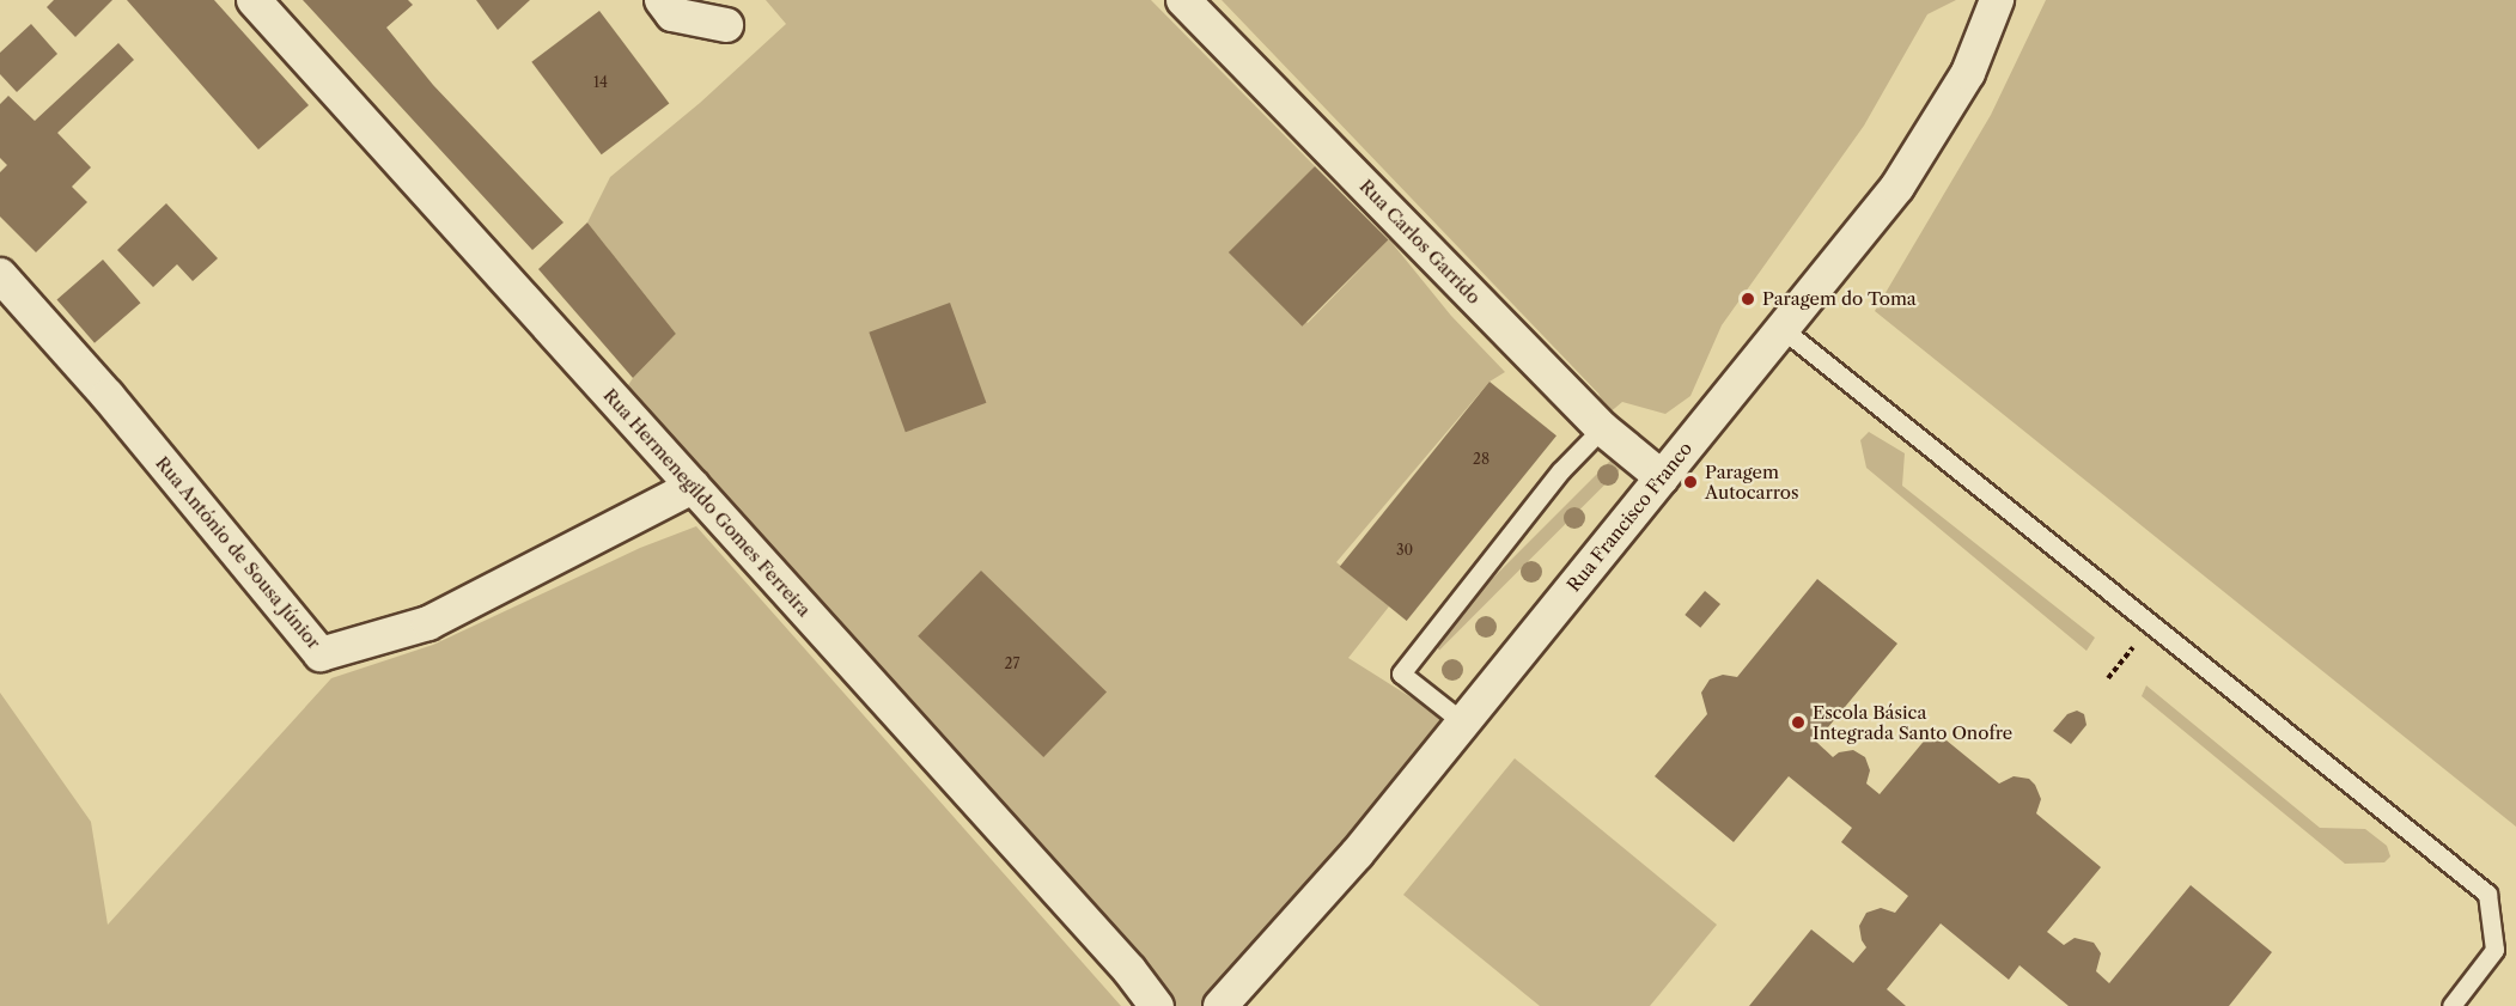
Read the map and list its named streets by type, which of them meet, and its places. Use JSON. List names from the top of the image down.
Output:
{
  "streets": {
    "street": [
      "Rua Carlos Garrido",
      "Rua Hermenegildo Gomes Ferreira",
      "Rua Francisco Franco",
      "Rua António de Sousa Júnior"
    ]
  },
  "crossings": [
    ["Rua Carlos Garrido", "Rua Francisco Franco"],
    ["Rua Hermenegildo Gomes Ferreira", "Rua António de Sousa Júnior"]
  ],
  "places": ["Paragem do Toma", "Paragem Autocarros", "Escola Básica Integrada Santo Onofre"],
  "house_numbers": [
    "14",
    "28",
    "30",
    "27"
  ]
}
